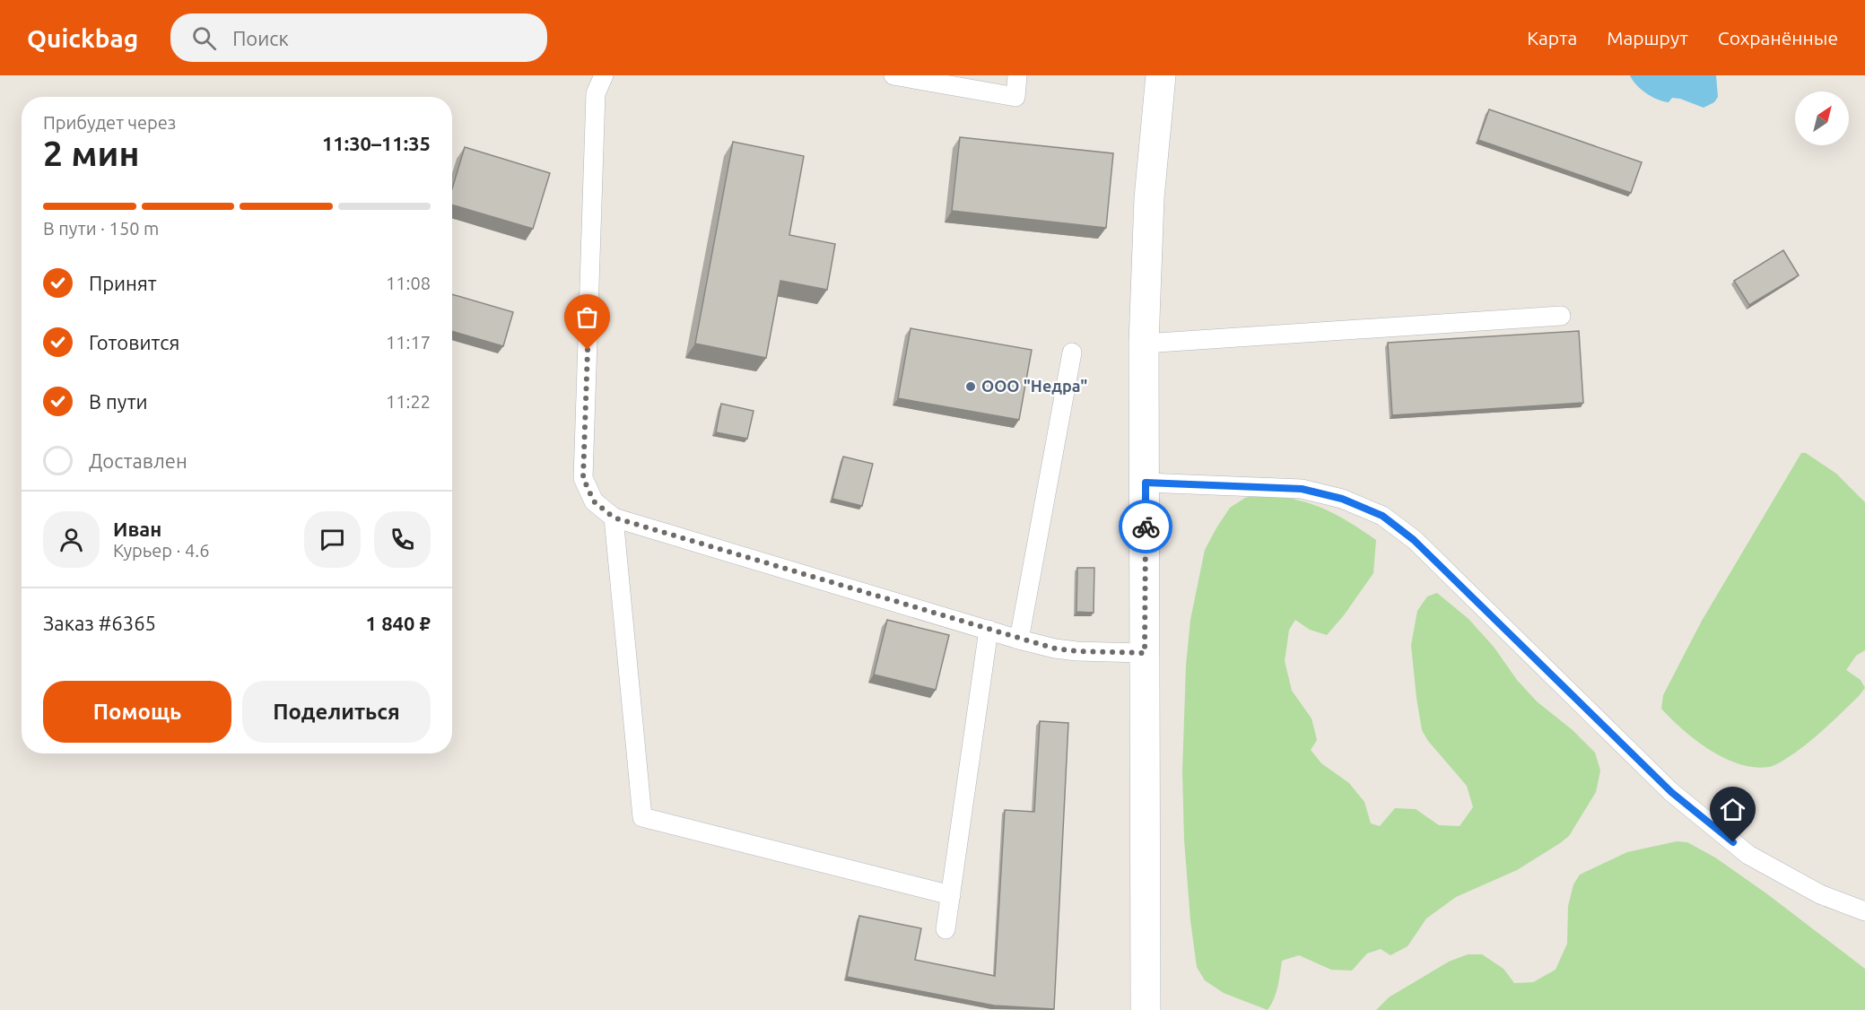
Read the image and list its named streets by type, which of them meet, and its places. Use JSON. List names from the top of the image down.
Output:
{
  "places": ["ООО \"Недра\""],
  "north": "top right",
  "page": {
    "header": "Quickbag",
    "search": "Поиск",
    "nav": ["Карта", "Маршрут", "Сохранённые"],
    "heading": ["2 мин", "Прибудет через", "11:30–11:35"],
    "panel": [
      "Иван",
      "Курьер · 4.6",
      "Заказ #6365",
      "1 840 ₽"
    ],
    "bar": "В пути · 150 m",
    "list": [
      ["Принят", "11:08"],
      ["Готовится", "11:17"],
      ["В пути", "11:22"],
      "Доставлен"
    ],
    "buttons": ["Помощь", "Поделиться"]
  }
}
